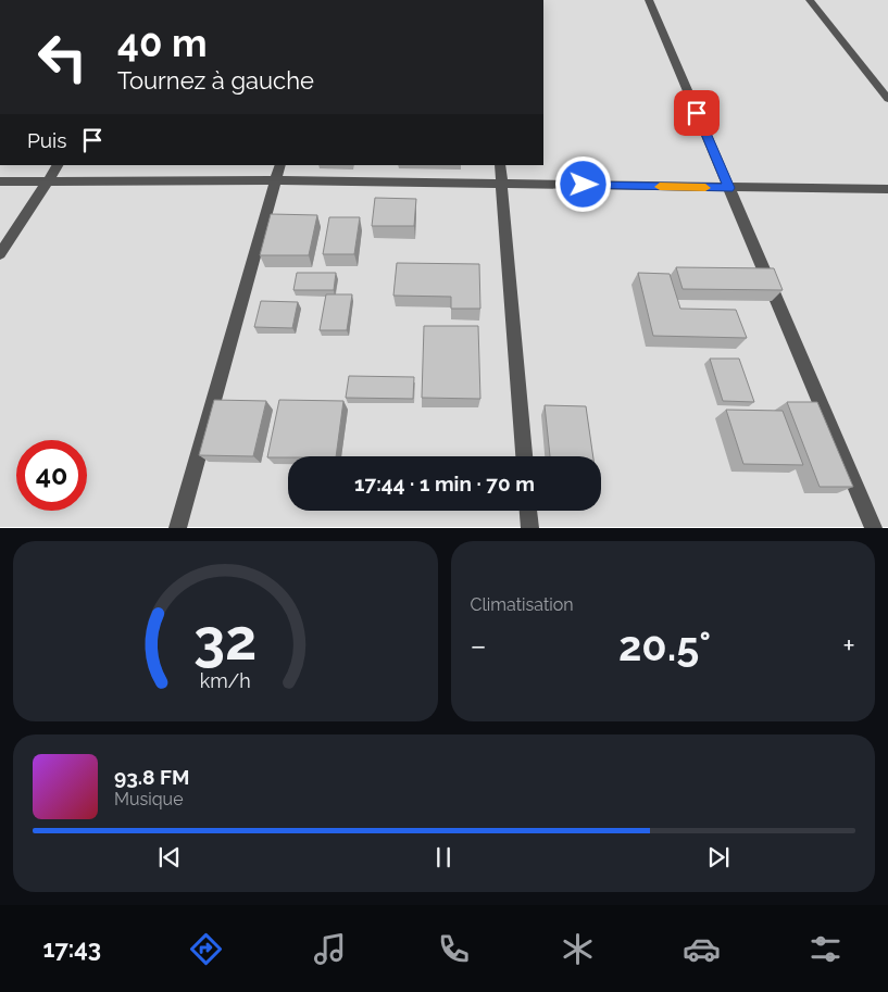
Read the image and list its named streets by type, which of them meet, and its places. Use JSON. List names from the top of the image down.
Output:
{
  "page": {
    "turn": ["40 m", "Tournez à gauche"],
    "then": "Puis",
    "limit": "40",
    "trip": "17:44 · 1 min · 70 m",
    "tile": "Climatisation",
    "heat": ["−", "20.5°", "+"],
    "song": ["93.8 FM", "Musique"],
    "tabs": "17:43",
    "gauge": ["32", "km/h"]
  }
}
